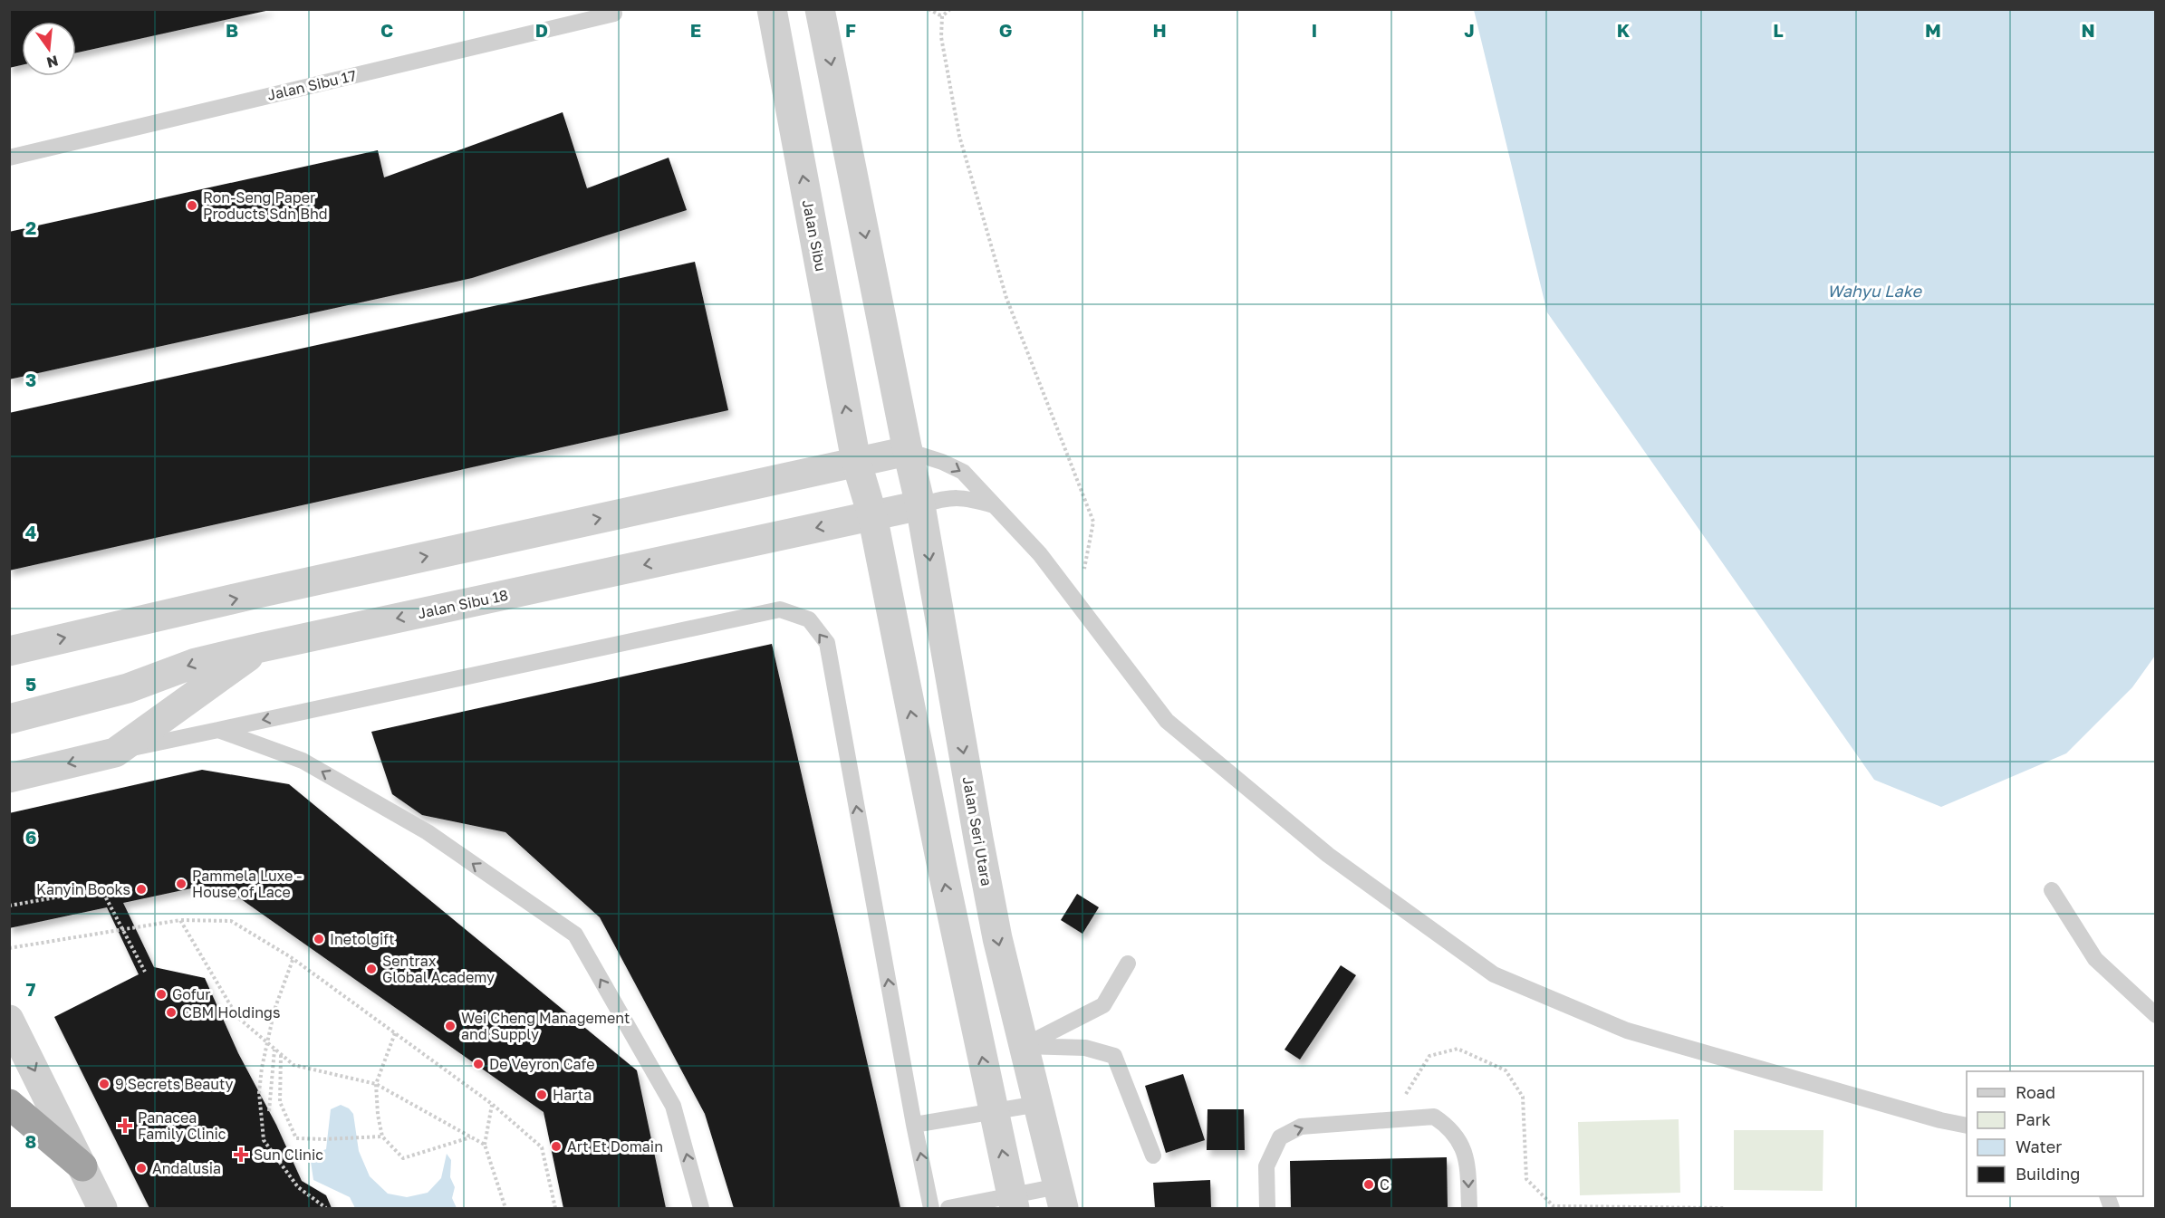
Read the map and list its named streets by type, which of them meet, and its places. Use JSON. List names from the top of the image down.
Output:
{
  "streets": {
    "street": ["Jalan Sibu", "Jalan Sibu 18", "Jalan Seri Utara"],
    "lane": ["Jalan Sibu 17"]
  },
  "crossings": [
    ["Jalan Sibu 18", "Jalan Seri Utara"]
  ],
  "water": ["Wahyu Lake"],
  "places": {
    "other": [
      "Ron-Seng Paper Products Sdn Bhd",
      "Pammela Luxe - House of Lace",
      "Kanyin Books",
      "Inetolgift",
      "Sentrax Global Academy",
      "Gofur",
      "CBM Holdings",
      "Wei Cheng Management and Supply",
      "De Veyron Cafe",
      "9 Secrets Beauty",
      "Harta",
      "Art Et Domain",
      "Andalusia",
      "C"
    ],
    "health": ["Panacea Family Clinic", "Sun Clinic"]
  },
  "legend": [
    "Road",
    "Park",
    "Water",
    "Building"
  ],
  "north": "bottom",
  "grid": {
    "columns": [
      "B",
      "C",
      "D",
      "E",
      "F",
      "G",
      "H",
      "I",
      "J",
      "K",
      "L",
      "M",
      "N"
    ],
    "rows": [
      "2",
      "3",
      "4",
      "5",
      "6",
      "7",
      "8"
    ]
  }
}
